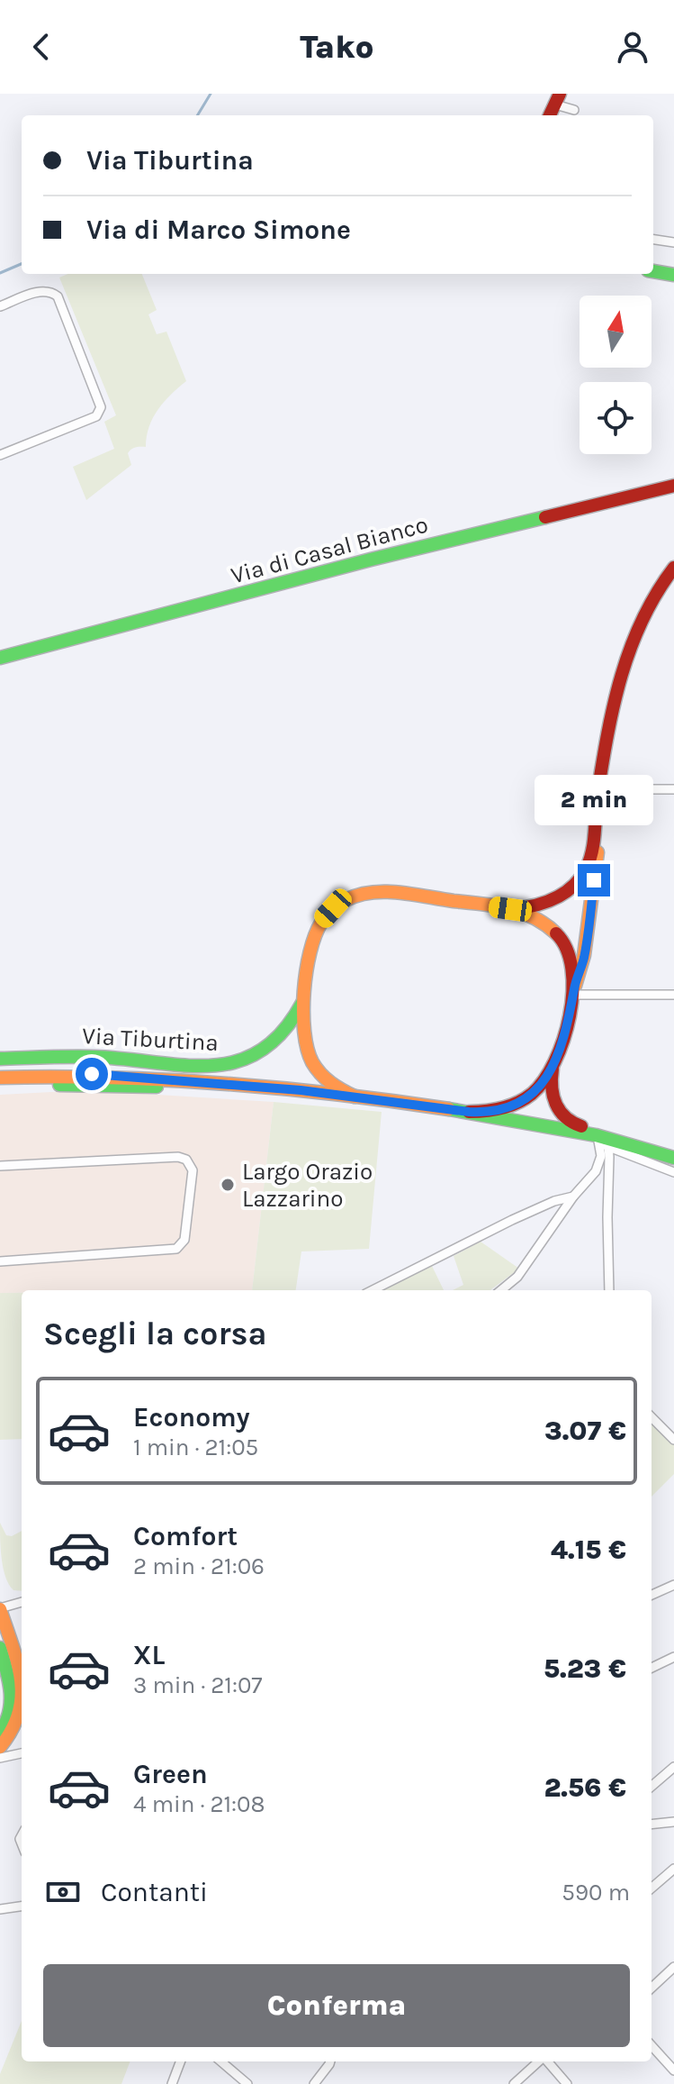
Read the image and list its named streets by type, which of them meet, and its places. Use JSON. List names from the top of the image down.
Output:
{
  "streets": {
    "main road": ["Via di Casal Bianco", "Via Tiburtina"]
  },
  "places": ["Largo Orazio Lazzarino"],
  "north": "top",
  "page": {
    "header": "Tako",
    "banner": ["Via Tiburtina", "Via di Marco Simone"],
    "bubble": "2 min",
    "heading": "Scegli la corsa",
    "list": [
      {
        "name": "Economy",
        "note": "1 min · 21:05",
        "value": "3.07 €"
      },
      {
        "name": "Comfort",
        "note": "2 min · 21:06",
        "value": "4.15 €"
      },
      {
        "name": "XL",
        "note": "3 min · 21:07",
        "value": "5.23 €"
      },
      {
        "name": "Green",
        "note": "4 min · 21:08",
        "value": "2.56 €"
      }
    ],
    "pay": ["Contanti", "590 m"],
    "buttons": "Conferma"
  }
}
